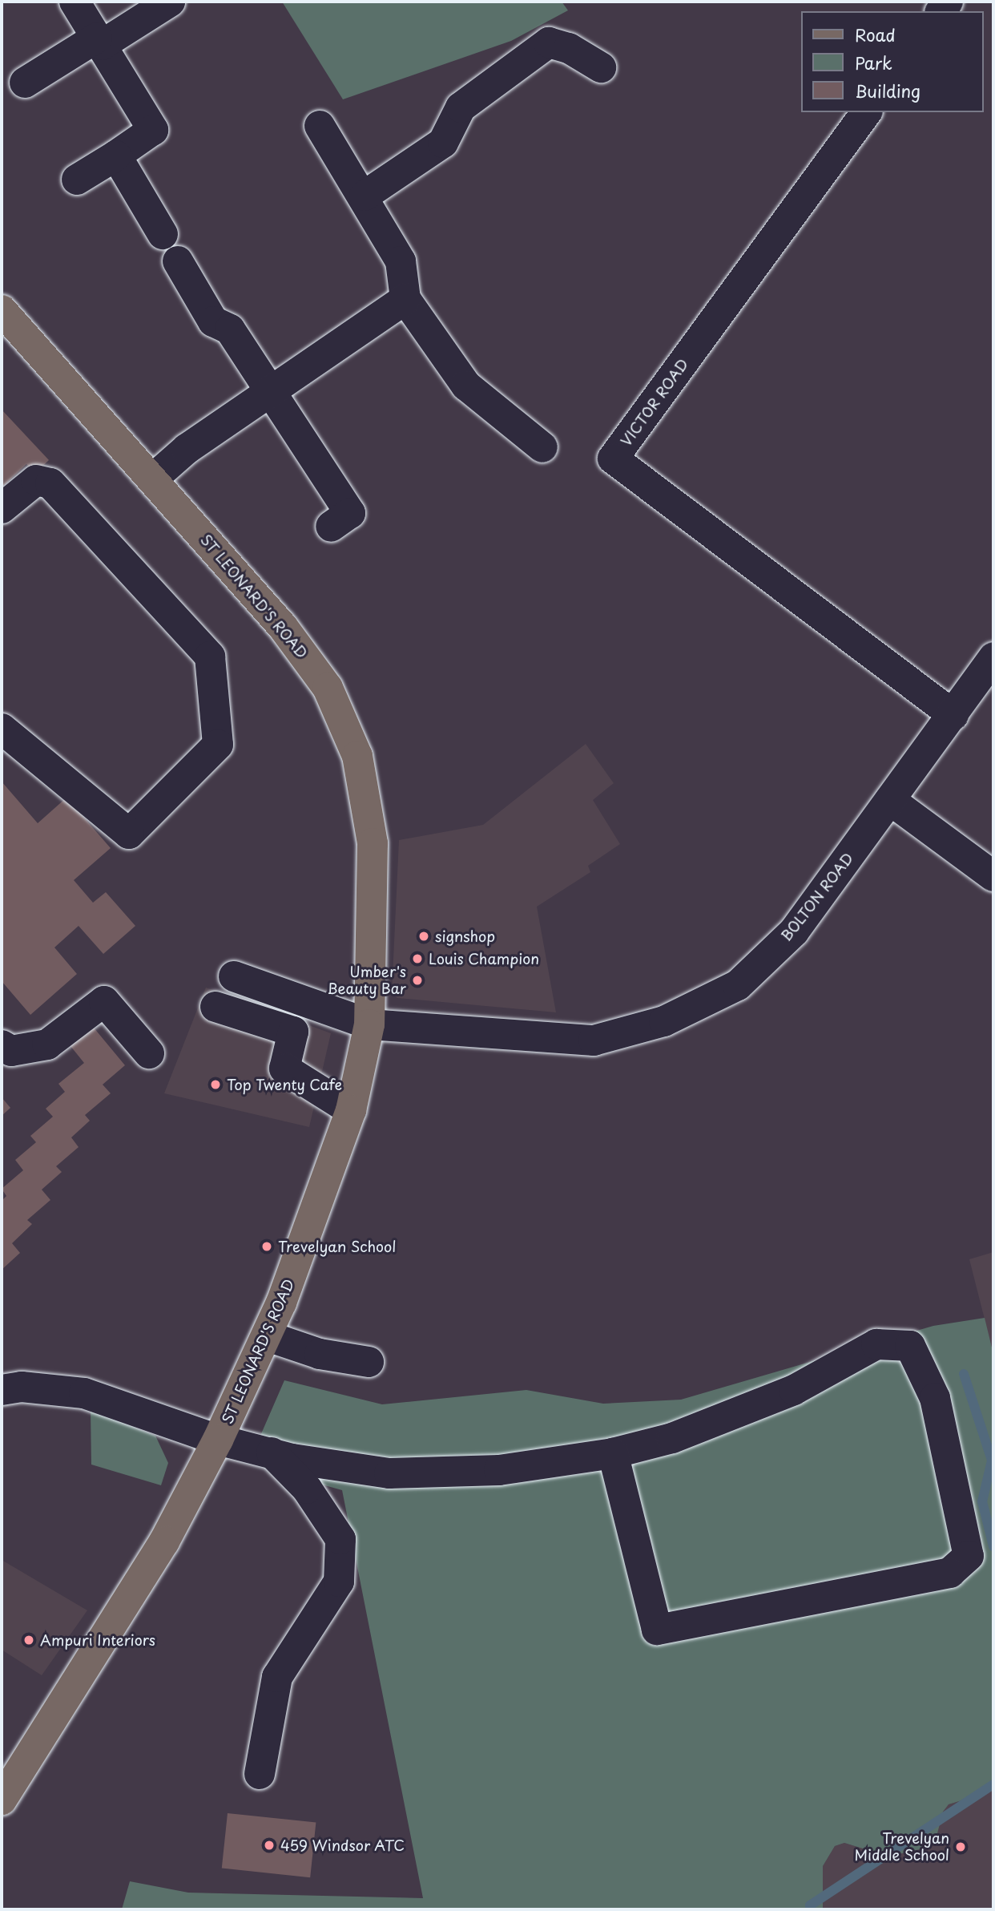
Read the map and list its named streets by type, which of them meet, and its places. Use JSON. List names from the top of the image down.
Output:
{
  "streets": {
    "main road": ["ST LEONARD'S ROAD"],
    "street": ["VICTOR ROAD", "BOLTON ROAD"]
  },
  "crossings": [
    ["VICTOR ROAD", "BOLTON ROAD"],
    ["ST LEONARD'S ROAD", "BOLTON ROAD"]
  ],
  "places": [
    "signshop",
    "Louis Champion",
    "Umber's Beauty Bar",
    "Top Twenty Cafe",
    "Trevelyan School",
    "Ampuri Interiors",
    "459 Windsor ATC",
    "Trevelyan Middle School"
  ],
  "legend": ["Road", "Park", "Building"]
}
